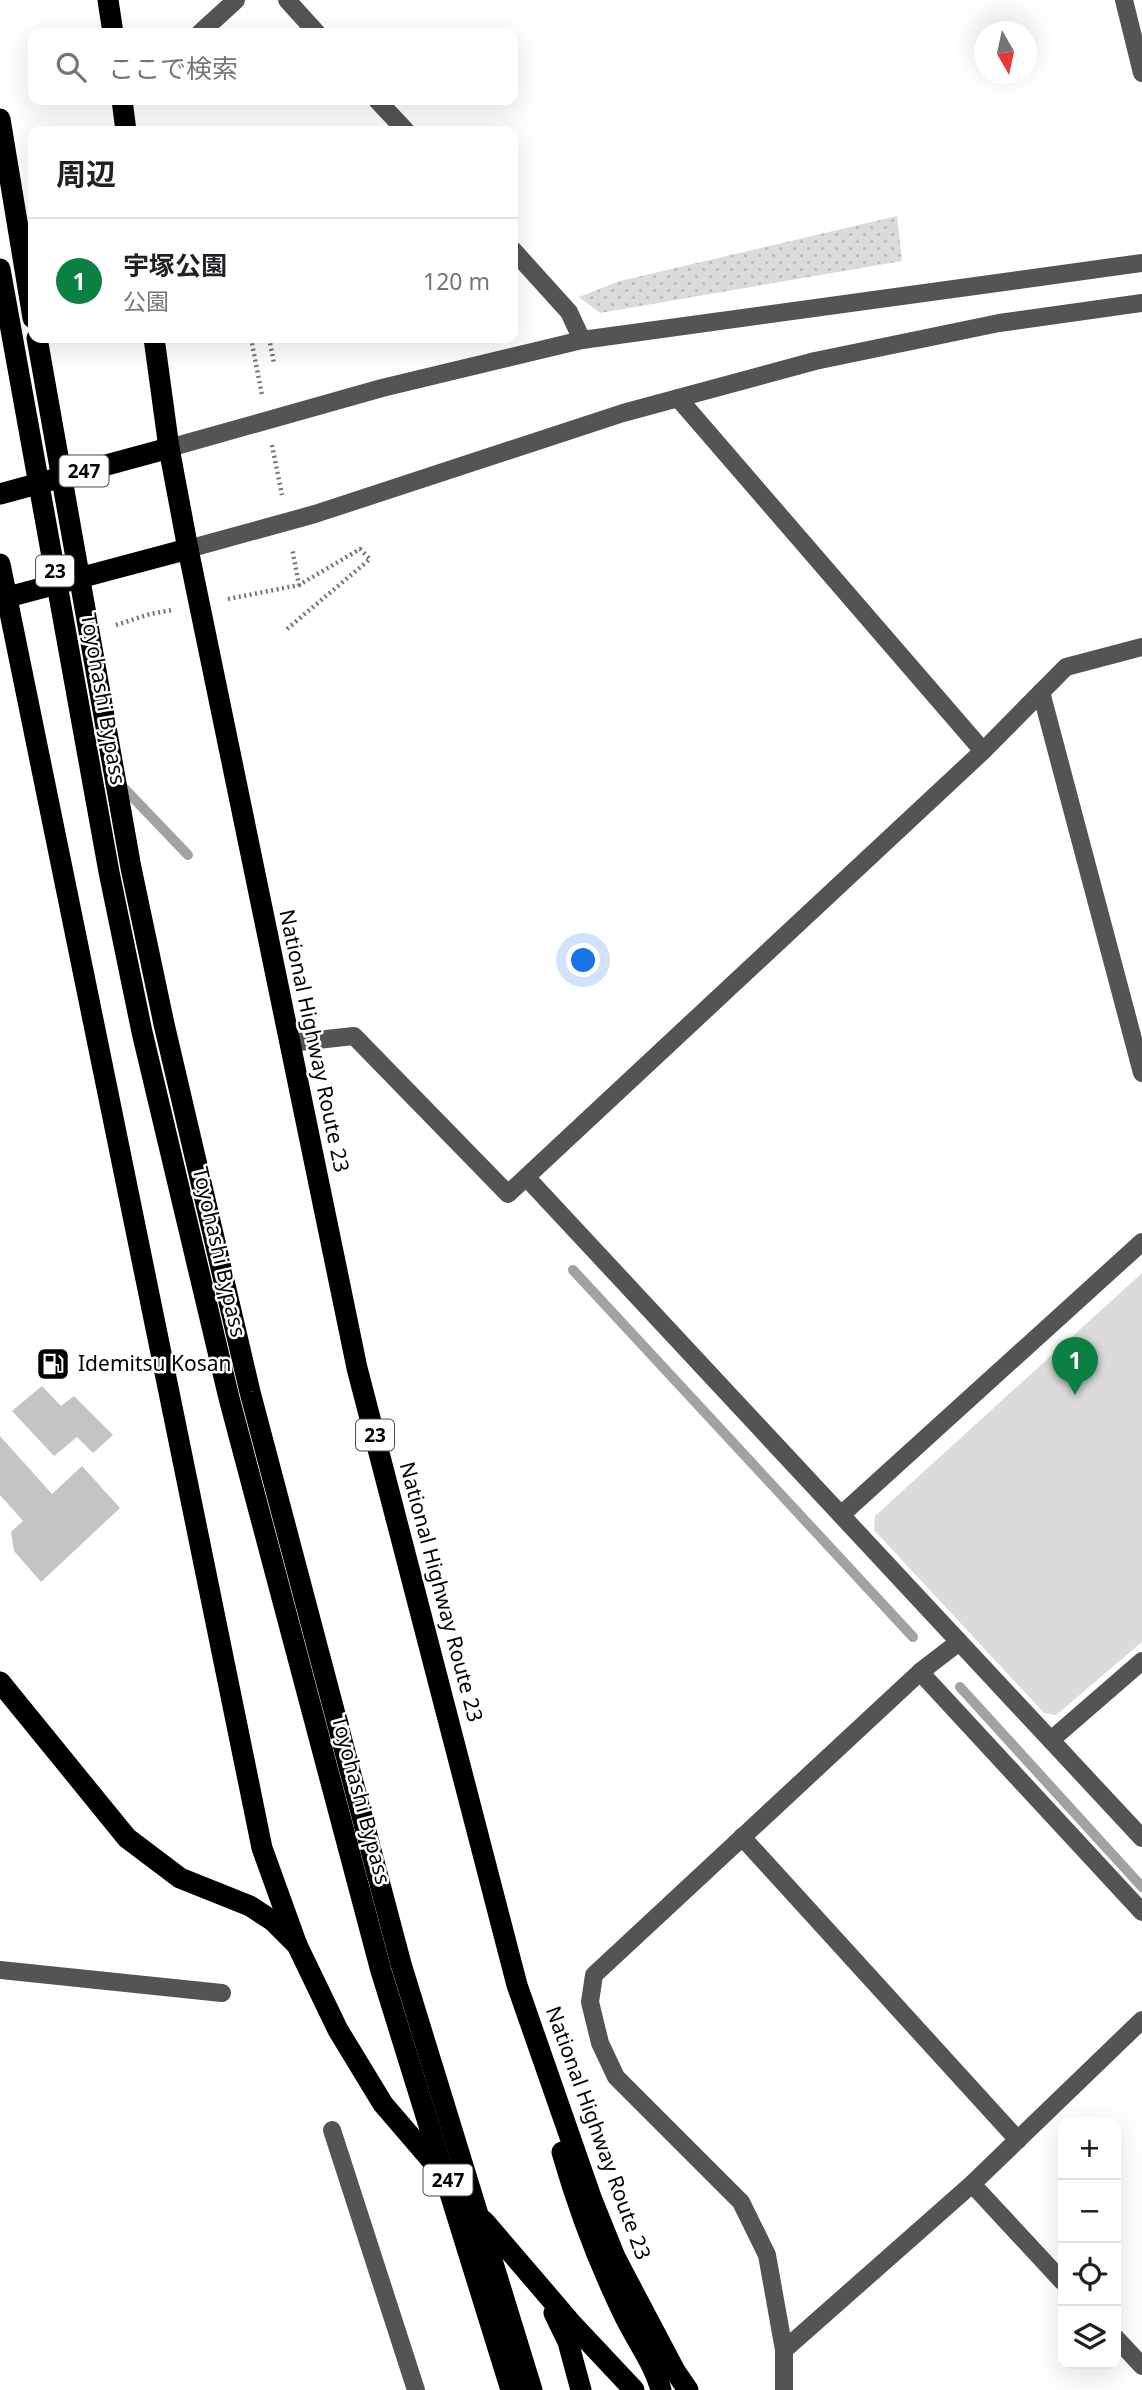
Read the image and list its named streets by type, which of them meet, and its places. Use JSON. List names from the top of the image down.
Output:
{
  "streets": {
    "highway": [
      "247",
      "23",
      "Toyohashi Bypass",
      "National Highway Route 23"
    ]
  },
  "crossings": [
    ["247", "23"],
    ["247", "National Highway Route 23"],
    ["23", "National Highway Route 23"]
  ],
  "places": {
    "fuel station": ["Idemitsu Kosan"]
  },
  "north": "bottom",
  "page": {
    "search": "ここで検索",
    "heading": "周辺",
    "list": [
      {
        "mark": "1",
        "name": "宇塚公園",
        "note": "公園",
        "value": "120 m"
      }
    ],
    "pins": "1",
    "map_buttons": ["+", "−"]
  }
}
